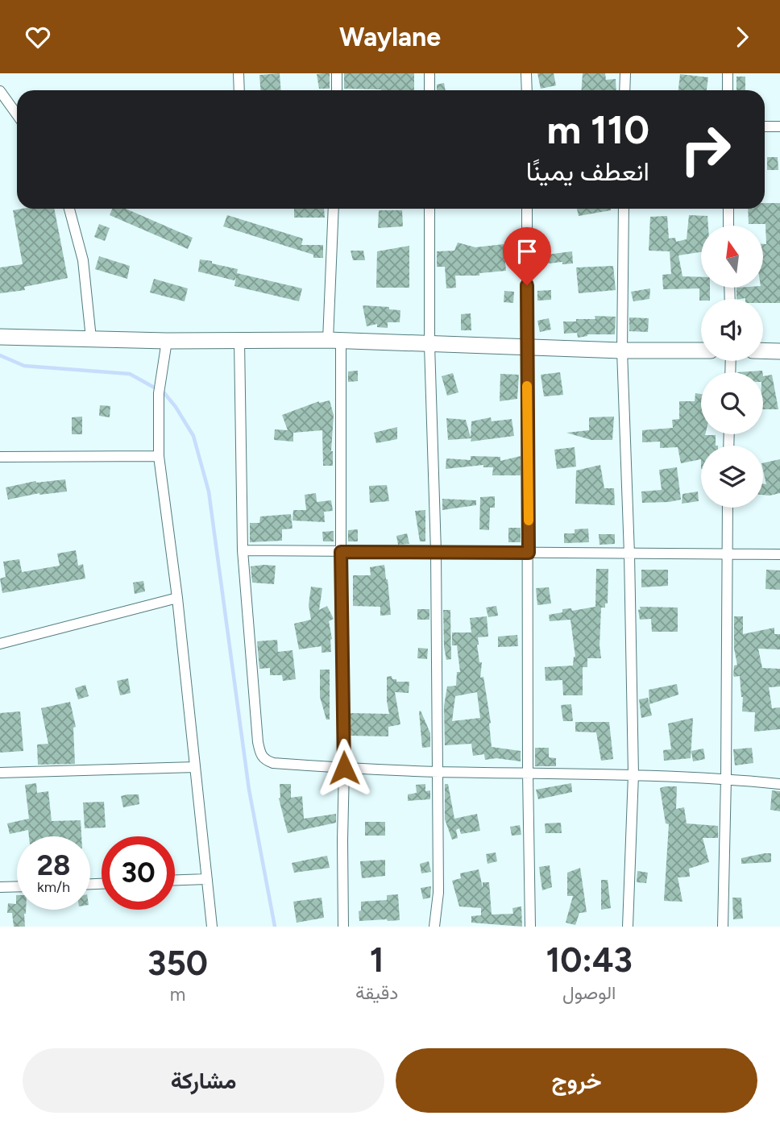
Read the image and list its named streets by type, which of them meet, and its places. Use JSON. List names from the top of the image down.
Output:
{
  "north": "top",
  "page": {
    "header": "Waylane",
    "turn": ["110 m", "انعطف يمينًا"],
    "speed": "28 km/h",
    "limit": "30",
    "eta": [
      "10:43",
      "الوصول",
      "1",
      "دقيقة",
      "350",
      "m"
    ],
    "buttons": ["خروج", "مشاركة"]
  }
}
